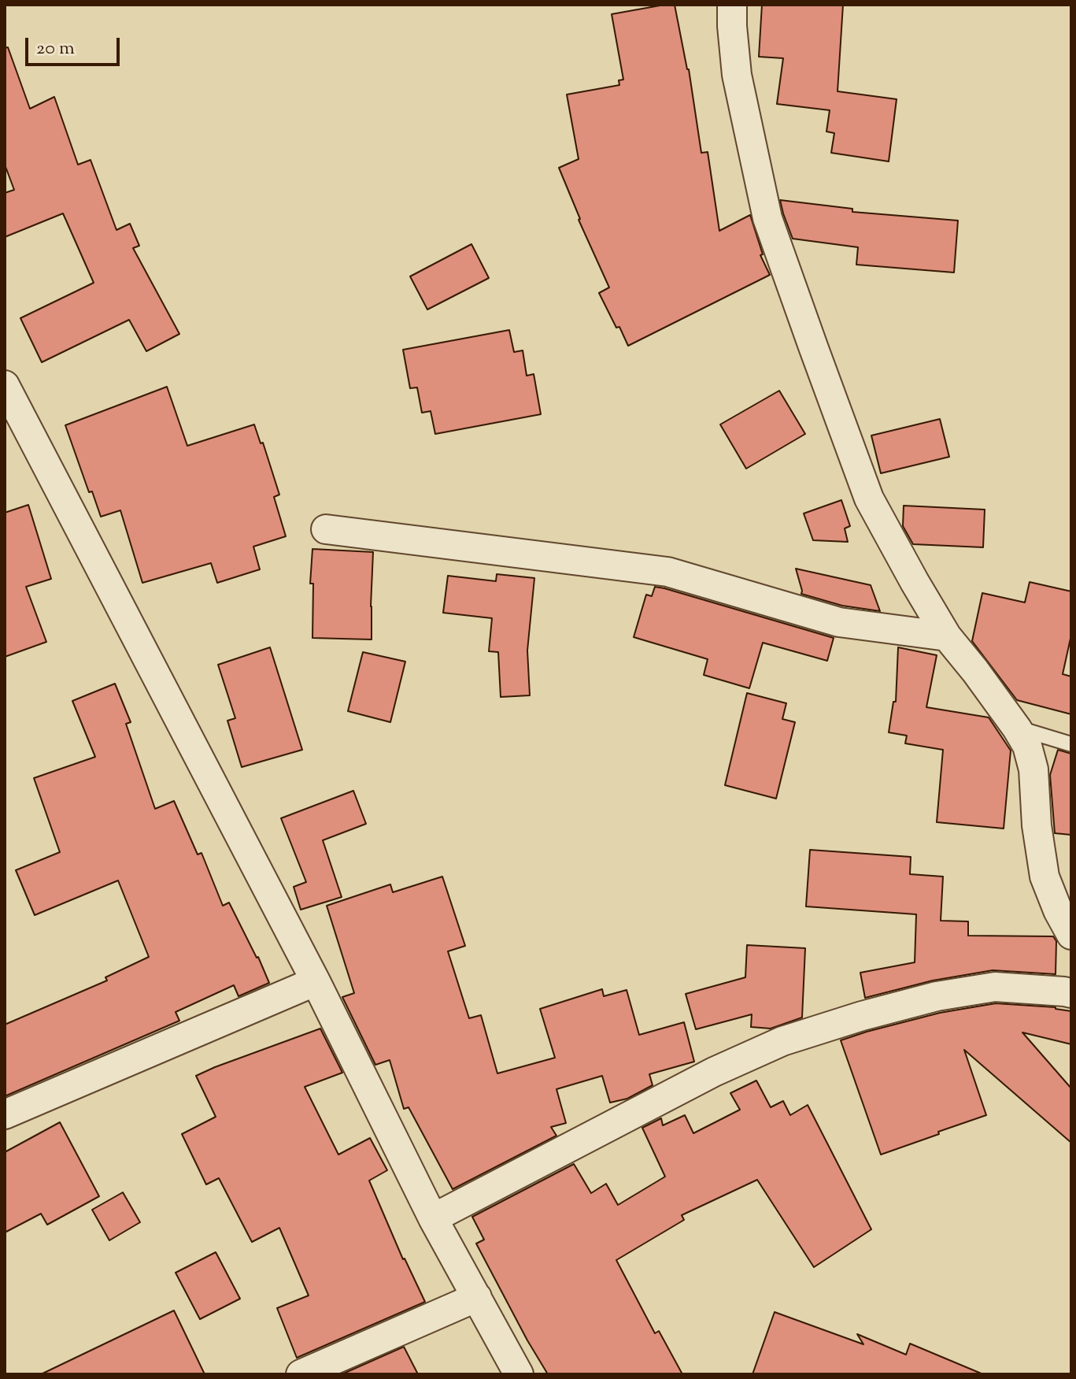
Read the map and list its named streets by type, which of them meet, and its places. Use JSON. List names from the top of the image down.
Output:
{
  "scale_bar": "20 m"
}
